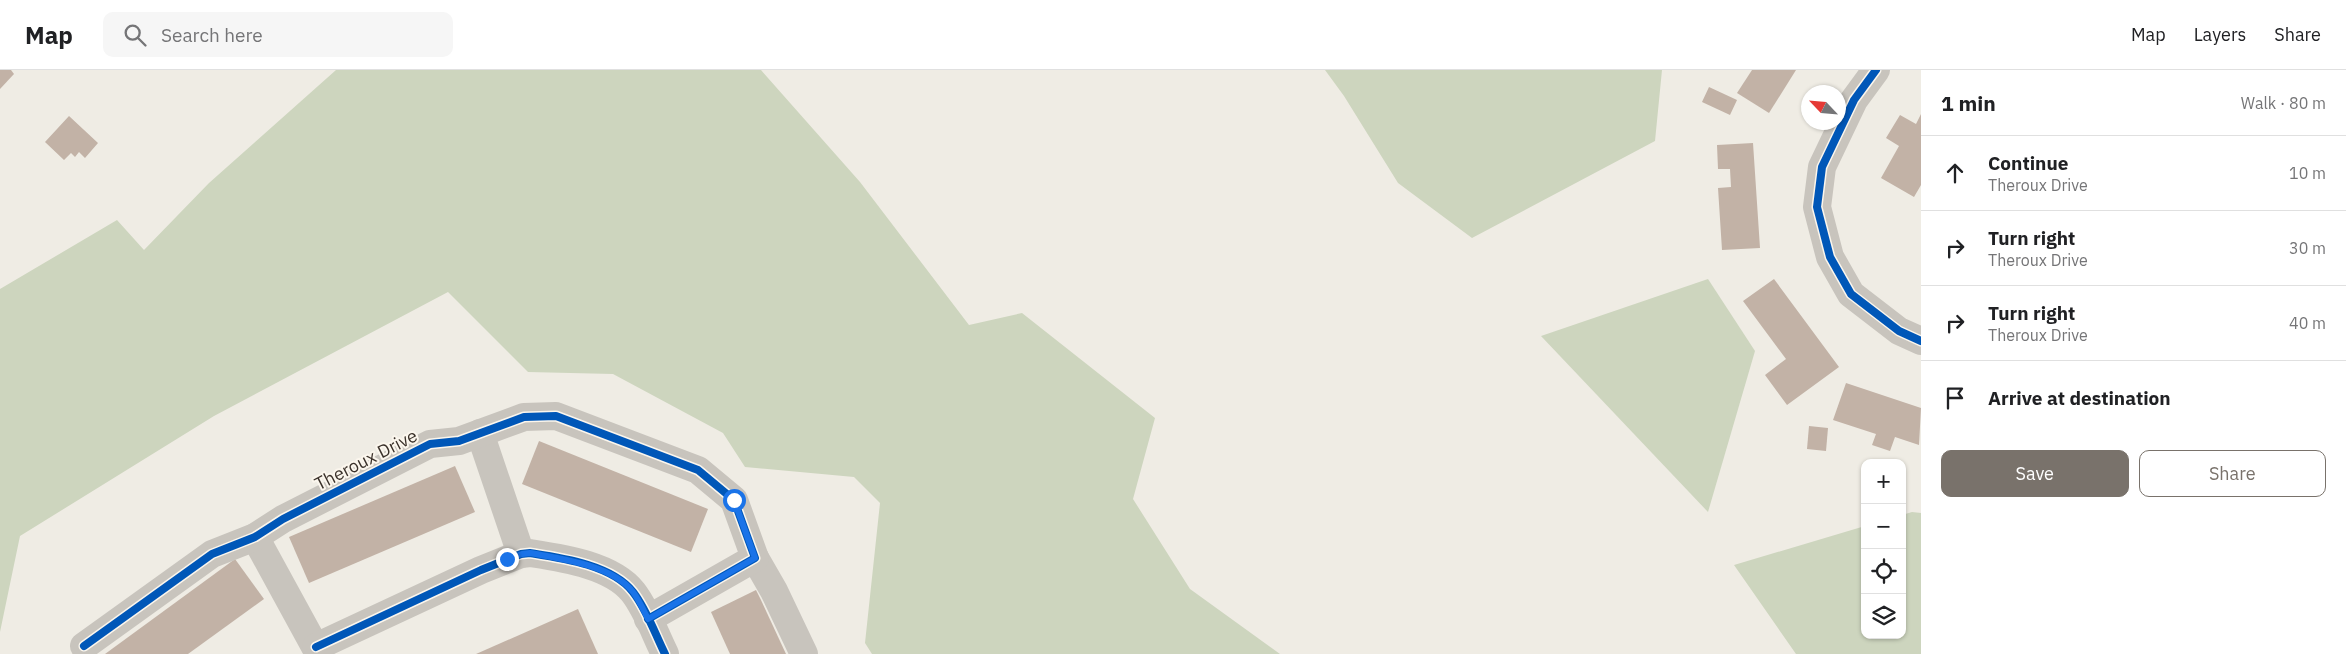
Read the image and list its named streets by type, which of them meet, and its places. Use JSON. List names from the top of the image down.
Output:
{
  "streets": {
    "street": ["Theroux Drive"]
  },
  "north": "top left",
  "page": {
    "header": "Map",
    "search": "Search here",
    "nav": ["Map", "Layers", "Share"],
    "heading": ["1 min", "Walk · 80 m"],
    "list": [
      ["Continue", "Theroux Drive", "10 m"],
      ["Turn right", "Theroux Drive", "30 m"],
      ["Turn right", "Theroux Drive", "40 m"],
      "Arrive at destination"
    ],
    "buttons": ["Save", "Share"],
    "map_buttons": ["+", "−"]
  }
}
